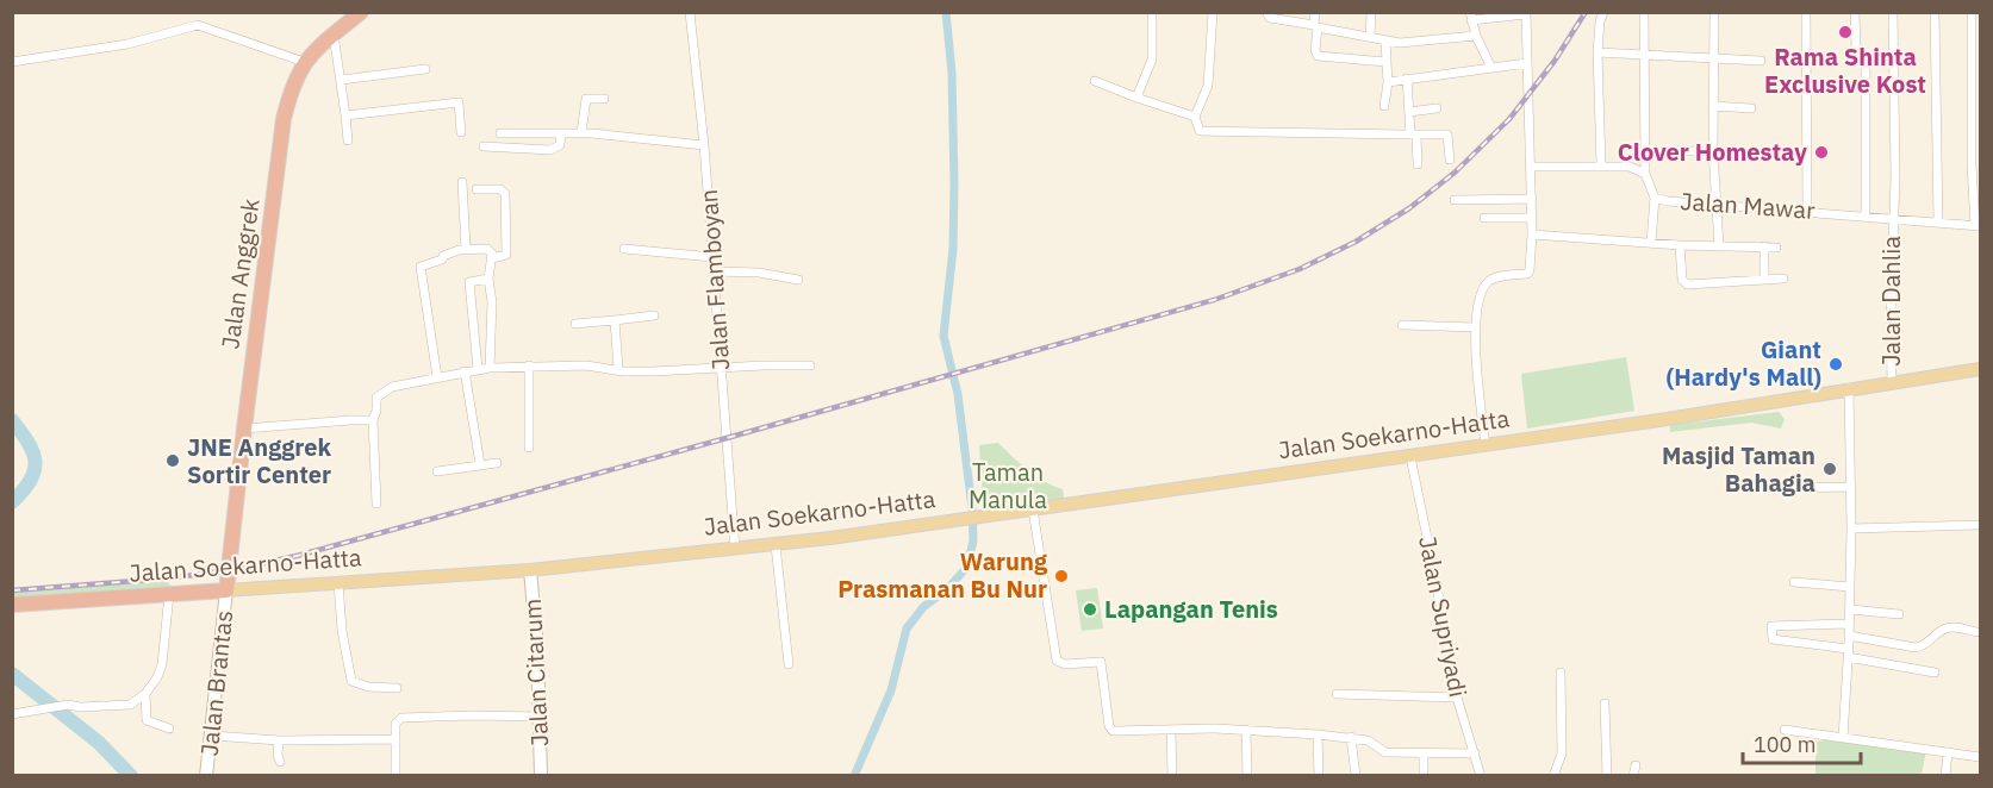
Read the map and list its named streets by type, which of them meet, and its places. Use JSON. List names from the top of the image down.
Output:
{
  "streets": {
    "highway": ["Jalan Anggrek", "Jalan Soekarno-Hatta"],
    "street": [
      "Jalan Mawar",
      "Jalan Flamboyan",
      "Jalan Dahlia",
      "Jalan Supriyadi",
      "Jalan Citarum",
      "Jalan Brantas"
    ]
  },
  "crossings": [
    ["Jalan Mawar", "Jalan Dahlia"],
    ["Jalan Anggrek", "Jalan Soekarno-Hatta"],
    ["Jalan Anggrek", "Jalan Brantas"],
    ["Jalan Flamboyan", "Jalan Soekarno-Hatta"],
    ["Jalan Soekarno-Hatta", "Jalan Supriyadi"],
    ["Jalan Soekarno-Hatta", "Jalan Citarum"],
    ["Jalan Soekarno-Hatta", "Jalan Brantas"]
  ],
  "parks": ["Taman Manula"],
  "places": [
    "Rama Shinta Exclusive Kost",
    "Clover Homestay",
    "Giant (Hardy's Mall)",
    "JNE Anggrek Sortir Center",
    "Masjid Taman Bahagia",
    "Warung Prasmanan Bu Nur",
    "Lapangan Tenis"
  ],
  "scale_bar": "100 m"
}
